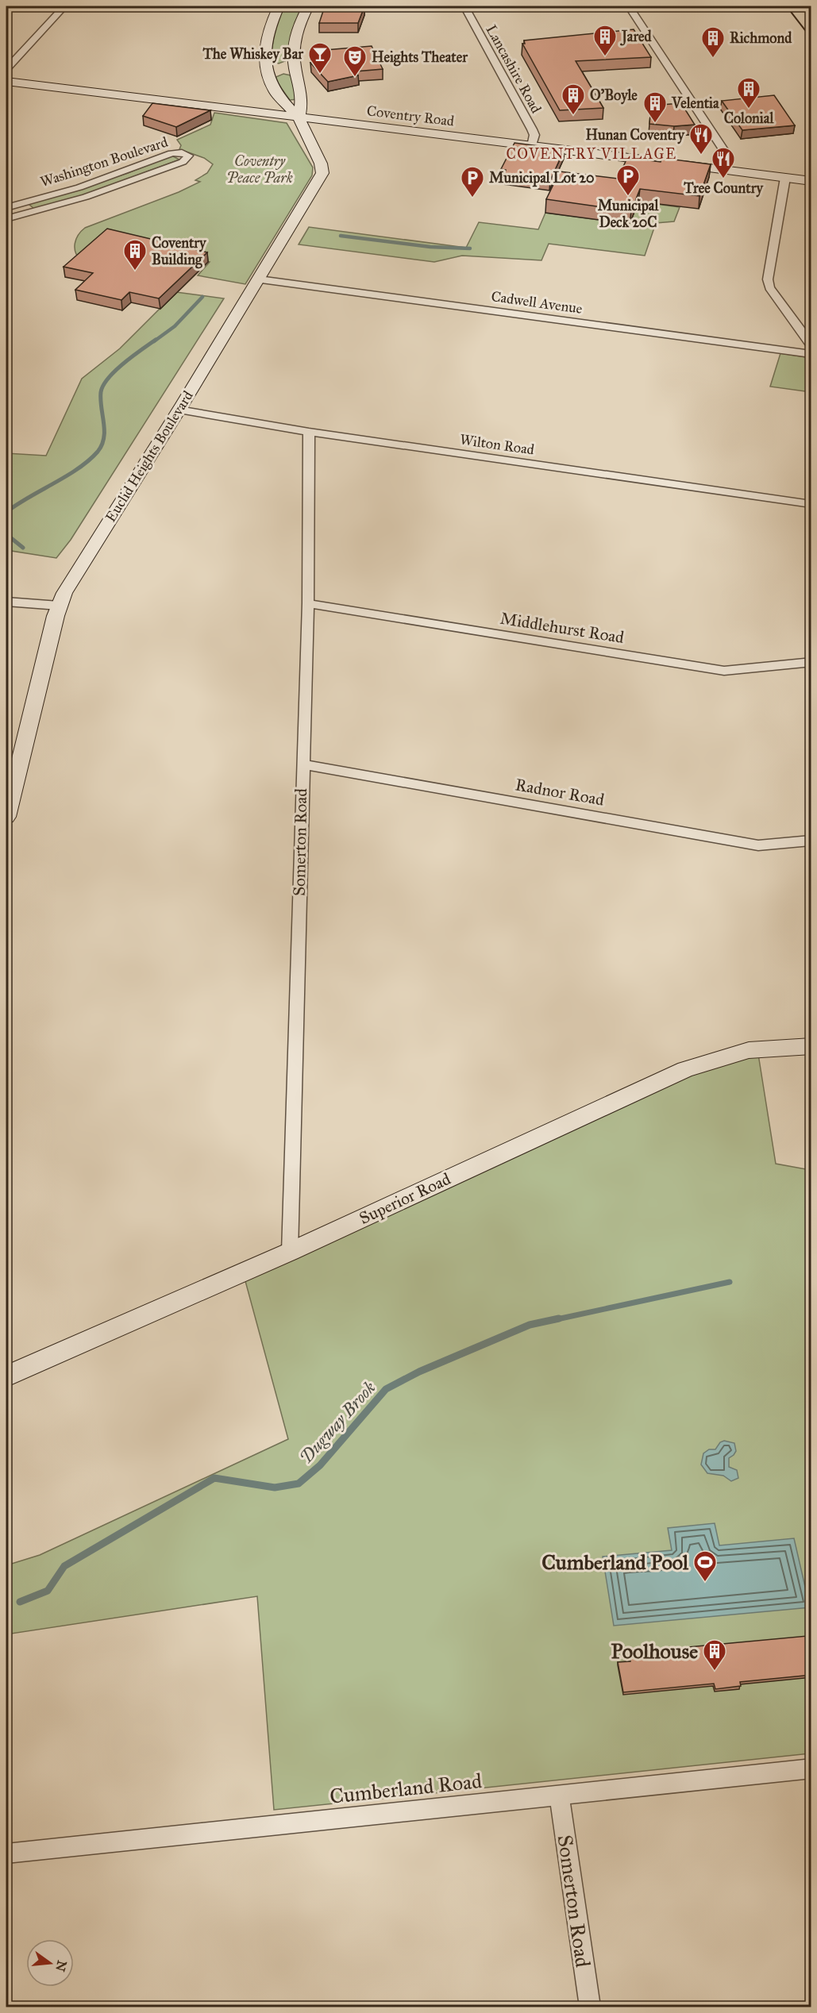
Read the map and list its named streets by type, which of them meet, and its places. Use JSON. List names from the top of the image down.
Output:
{
  "streets": {
    "street": [
      "Lancashire Road",
      "Coventry Road",
      "Washington Boulevard",
      "Cadwell Avenue",
      "Wilton Road",
      "Euclid Heights Boulevard",
      "Middlehurst Road",
      "Radnor Road",
      "Somerton Road",
      "Superior Road",
      "Cumberland Road"
    ]
  },
  "crossings": [
    ["Lancashire Road", "Coventry Road"],
    ["Coventry Road", "Euclid Heights Boulevard"],
    ["Cadwell Avenue", "Euclid Heights Boulevard"],
    ["Wilton Road", "Euclid Heights Boulevard"],
    ["Wilton Road", "Somerton Road"],
    ["Middlehurst Road", "Somerton Road"],
    ["Radnor Road", "Somerton Road"],
    ["Somerton Road", "Superior Road"],
    ["Somerton Road", "Cumberland Road"]
  ],
  "districts": ["COVENTRY VILLAGE"],
  "water": ["Dugway Brook"],
  "parks": ["Coventry Peace Park"],
  "places": {
    "building": [
      "Jared",
      "Richmond",
      "Colonial",
      "O'Boyle",
      "Velentia",
      "Coventry Building",
      "Poolhouse"
    ],
    "bar": ["The Whiskey Bar"],
    "theatre": ["Heights Theater"],
    "restaurant": ["Hunan Coventry", "Tree Country"],
    "parking": ["Municipal Deck 20C", "Municipal Lot 20"],
    "sports": ["Cumberland Pool"]
  },
  "north": "right"
}
